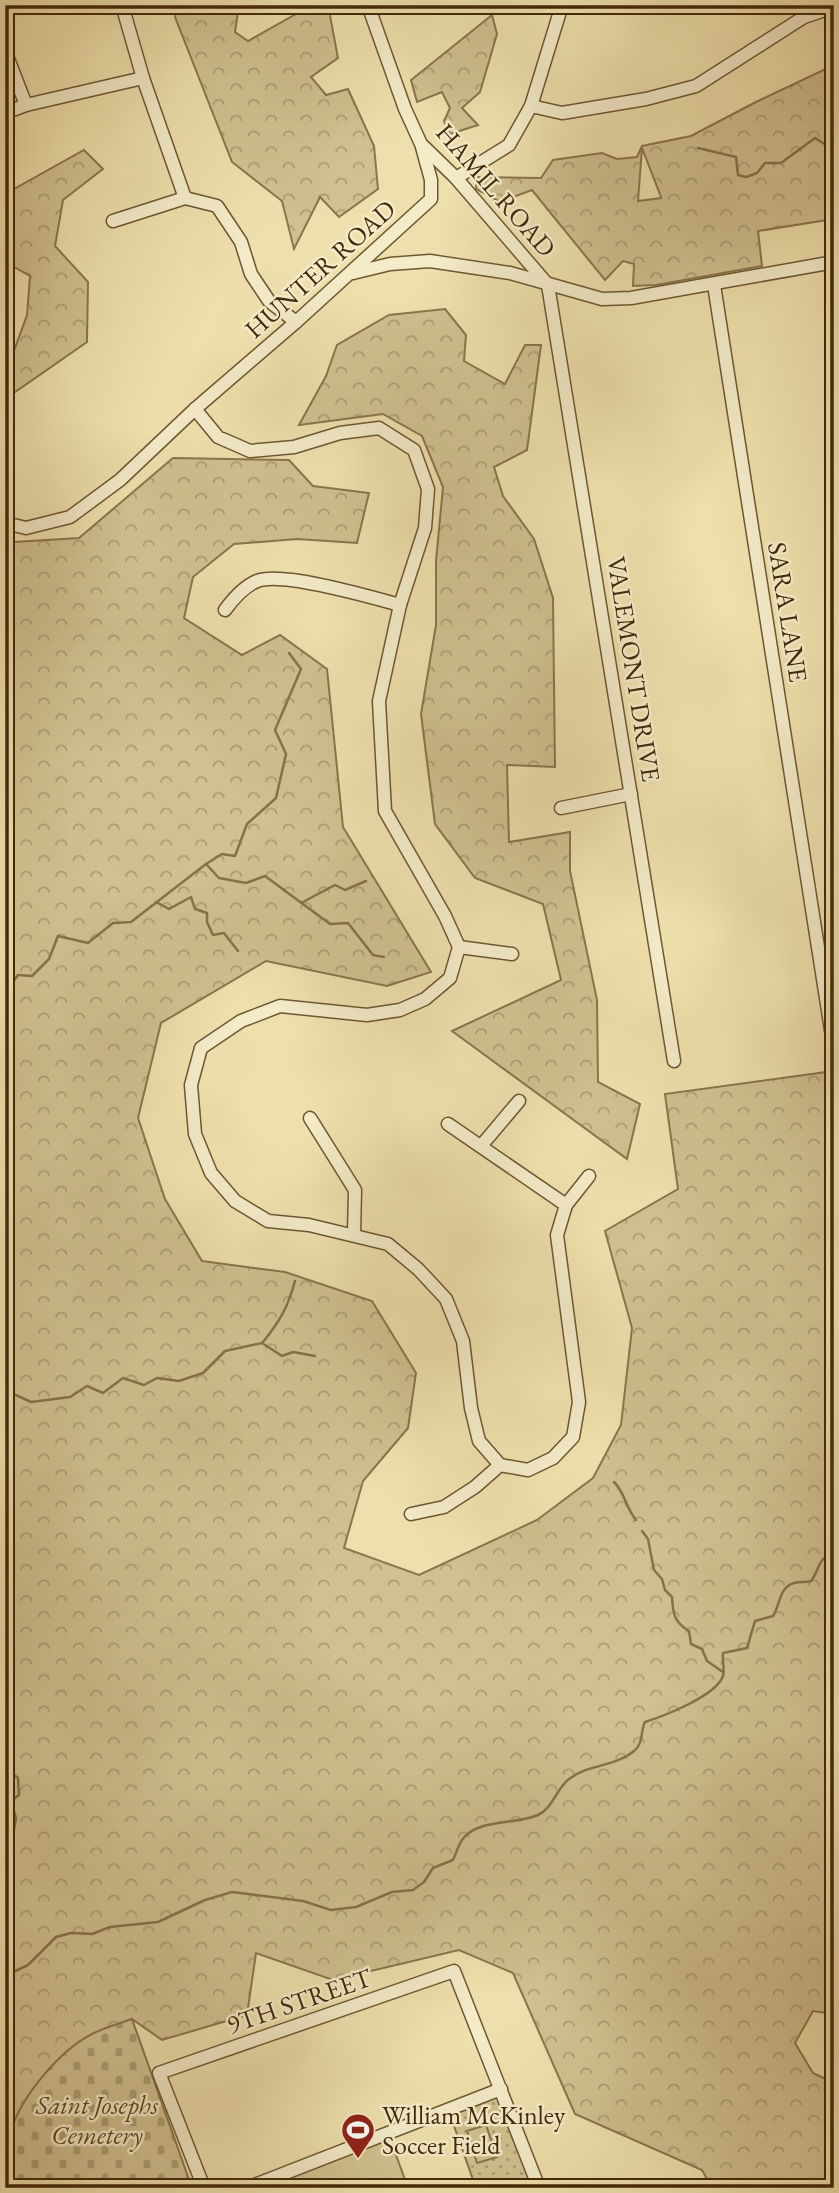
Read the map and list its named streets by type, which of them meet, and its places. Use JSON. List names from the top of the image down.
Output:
{
  "streets": {
    "street": [
      "HAMIL ROAD",
      "HUNTER ROAD",
      "SARA LANE",
      "VALEMONT DRIVE",
      "9TH STREET"
    ]
  },
  "crossings": [
    ["HAMIL ROAD", "HUNTER ROAD"],
    ["HAMIL ROAD", "SARA LANE"],
    ["HAMIL ROAD", "VALEMONT DRIVE"]
  ],
  "parks": ["Saint Josephs Cemetery"],
  "places": {
    "sports": ["William McKinley Soccer Field"]
  }
}
